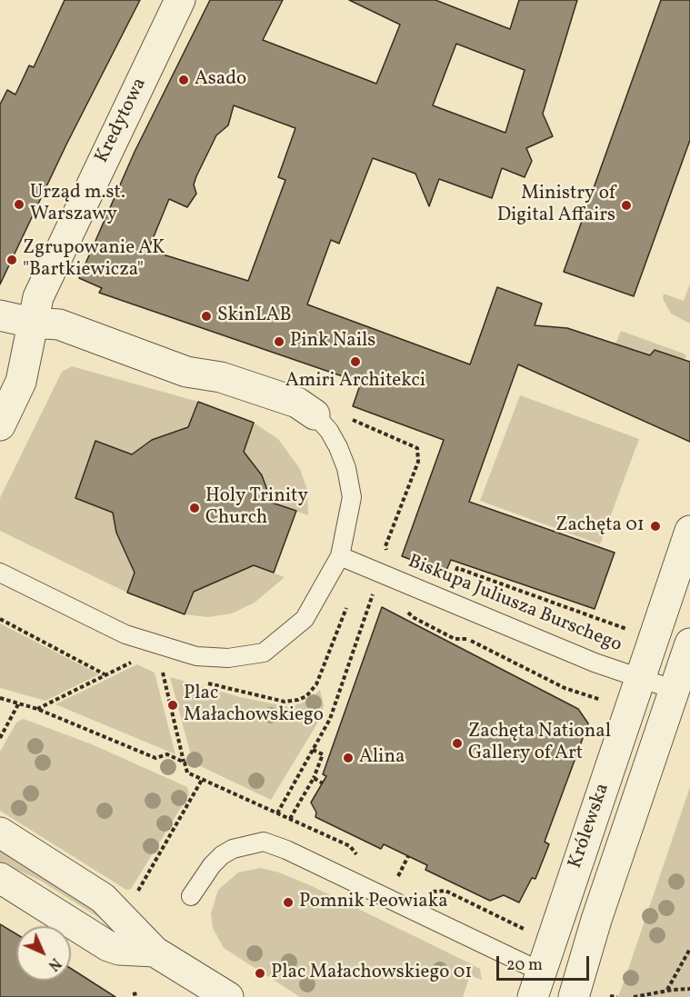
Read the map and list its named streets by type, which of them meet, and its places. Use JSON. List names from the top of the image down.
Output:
{
  "streets": {
    "street": ["Kredytowa", "Królewska"],
    "lane": ["Biskupa Juliusza Burschego"]
  },
  "crossings": [
    ["Biskupa Juliusza Burschego", "Królewska"]
  ],
  "places": [
    "Asado",
    "Urząd m.st. Warszawy",
    "Ministry of Digital Affairs",
    "Zgrupowanie AK \"Bartkiewicza\"",
    "SkinLAB",
    "Pink Nails",
    "Amiri Architekci",
    "Holy Trinity Church",
    "Zachęta 01",
    "Plac Małachowskiego",
    "Zachęta National Gallery of Art",
    "Alina",
    "Pomnik Peowiaka",
    "Plac Małachowskiego 01"
  ],
  "scale_bar": "20 m",
  "north": "bottom right"
}
